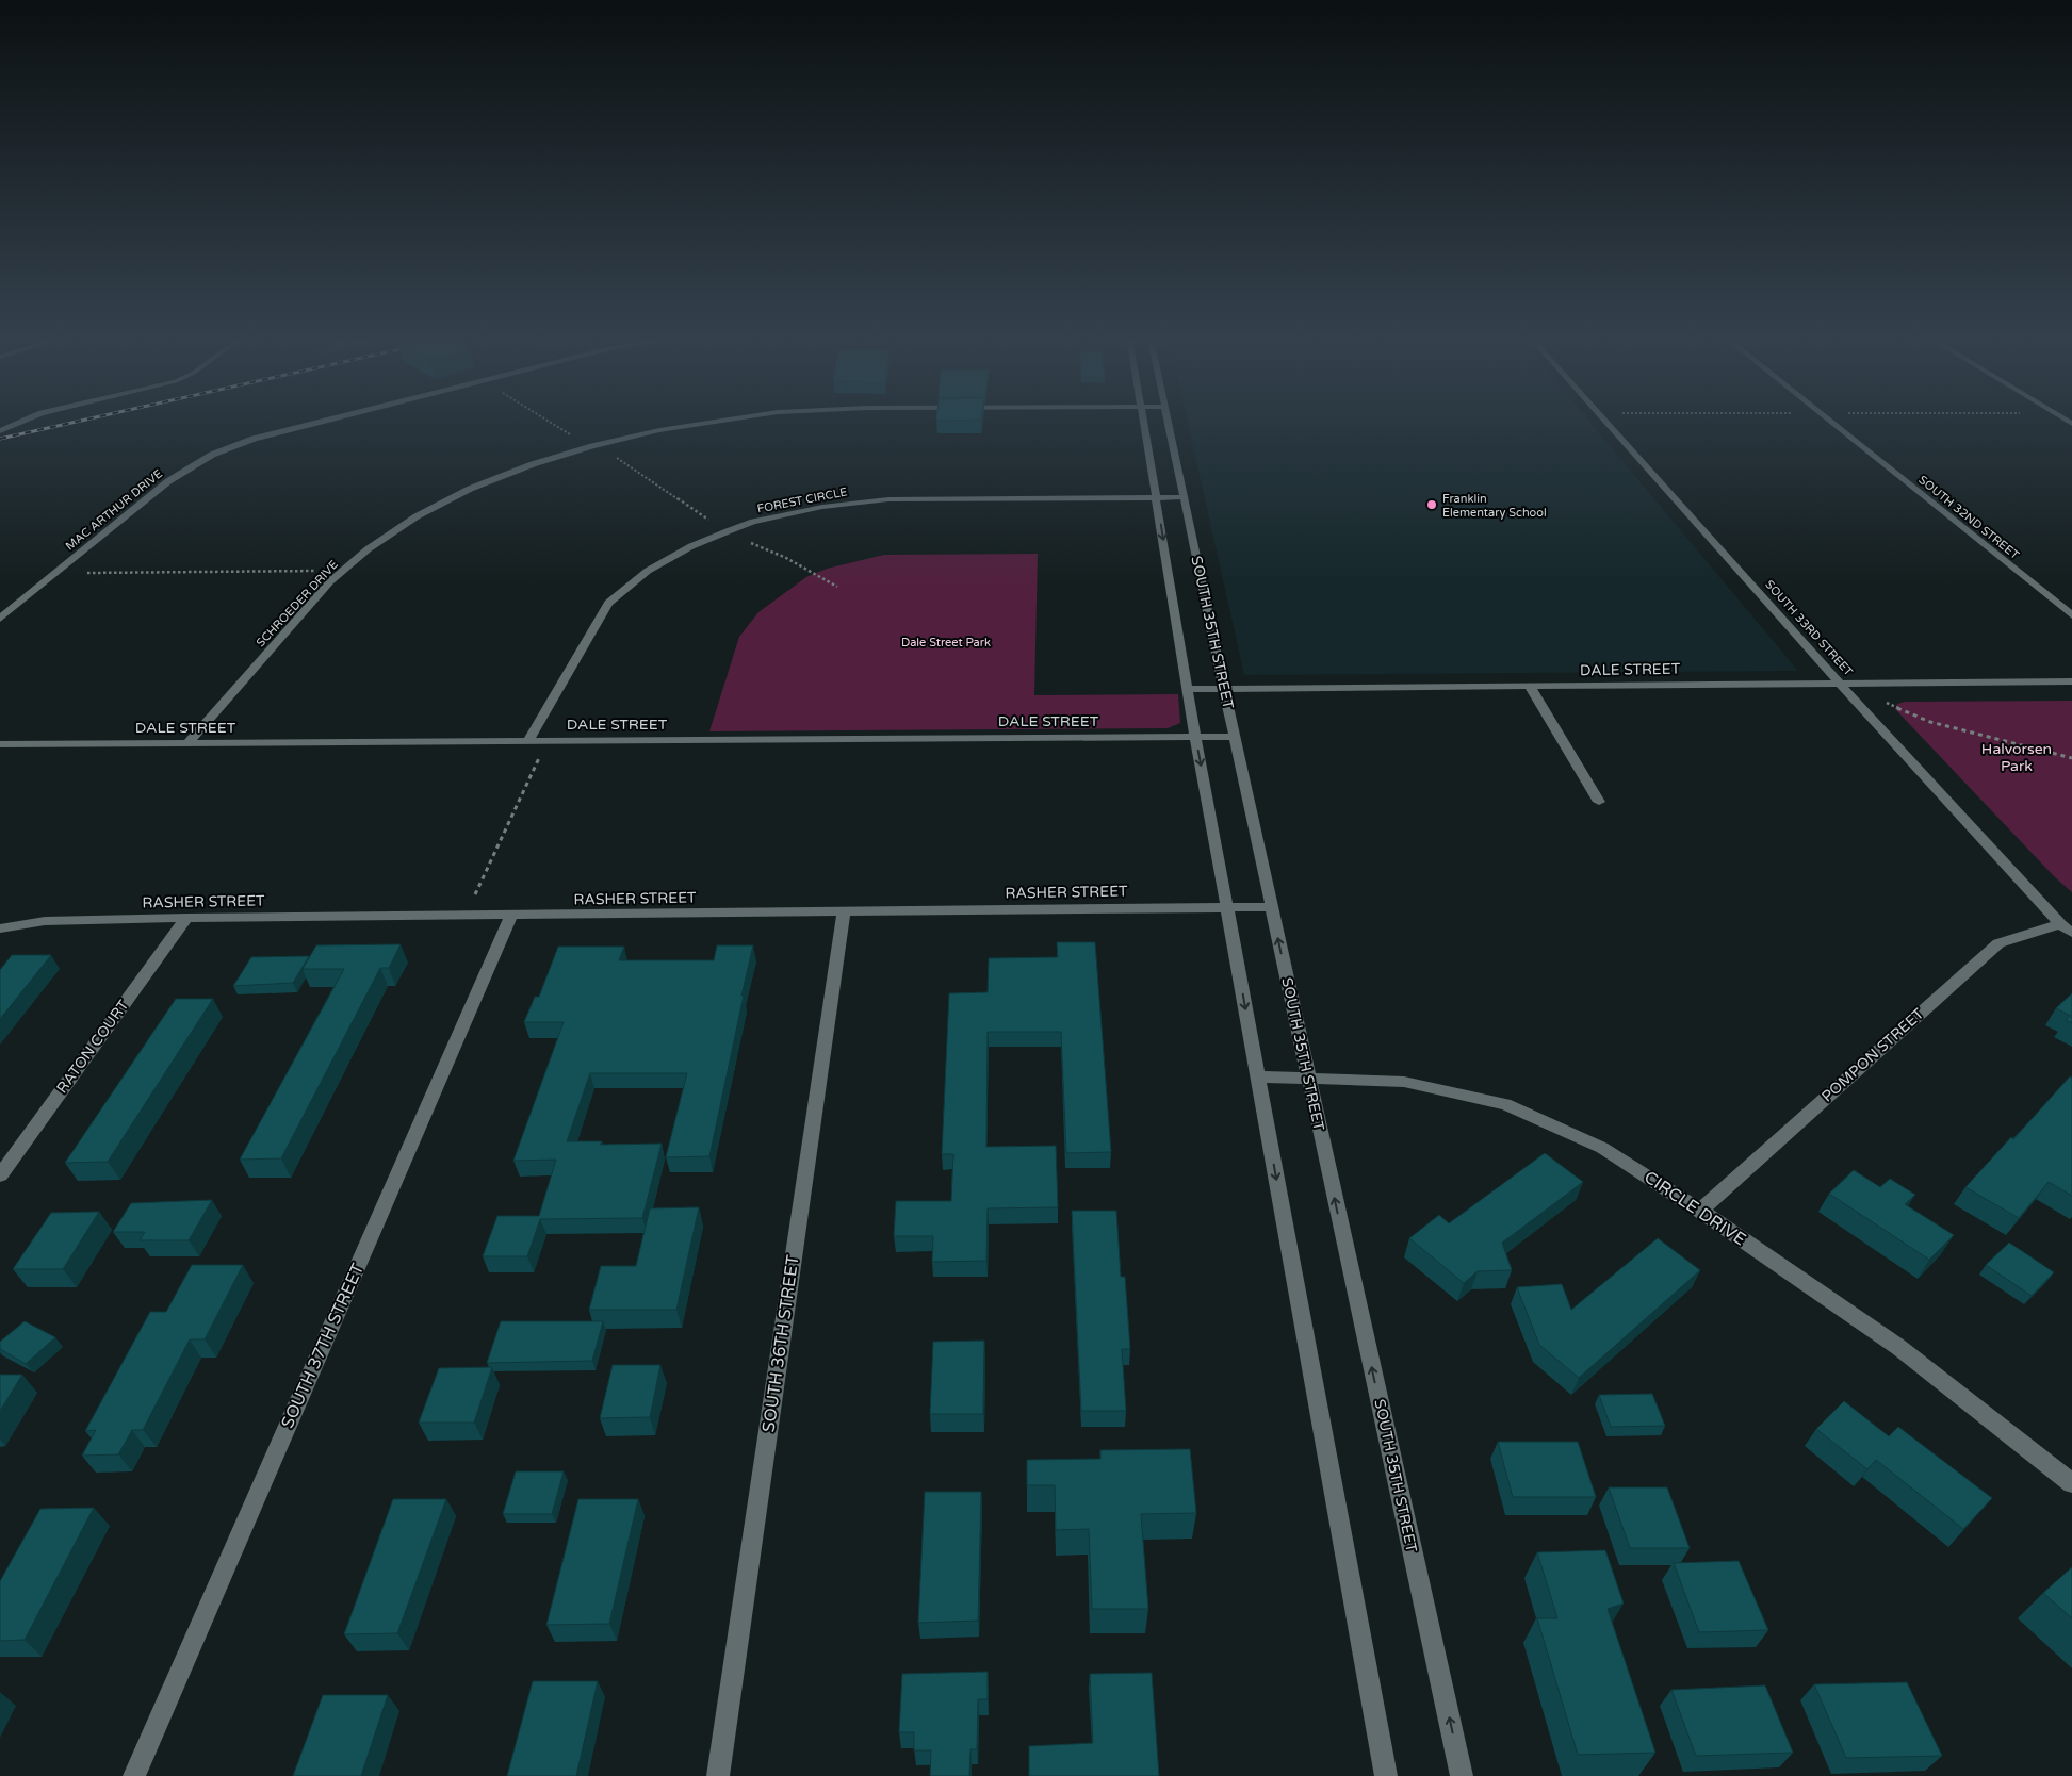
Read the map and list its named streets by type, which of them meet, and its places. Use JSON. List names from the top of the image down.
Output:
{
  "streets": {
    "street": [
      "FOREST CIRCLE",
      "MAC ARTHUR DRIVE",
      "SOUTH 32ND STREET",
      "SCHROEDER DRIVE",
      "SOUTH 33RD STREET",
      "SOUTH 35TH STREET",
      "DALE STREET",
      "RASHER STREET",
      "RATON COURT",
      "POMPON STREET",
      "CIRCLE DRIVE",
      "SOUTH 36TH STREET",
      "SOUTH 37TH STREET"
    ]
  },
  "crossings": [
    ["FOREST CIRCLE", "SOUTH 35TH STREET"],
    ["FOREST CIRCLE", "DALE STREET"],
    ["SCHROEDER DRIVE", "DALE STREET"],
    ["SOUTH 33RD STREET", "DALE STREET"],
    ["SOUTH 33RD STREET", "POMPON STREET"],
    ["SOUTH 35TH STREET", "DALE STREET"],
    ["SOUTH 35TH STREET", "RASHER STREET"],
    ["SOUTH 35TH STREET", "CIRCLE DRIVE"],
    ["RASHER STREET", "RATON COURT"],
    ["RASHER STREET", "SOUTH 36TH STREET"],
    ["RASHER STREET", "SOUTH 37TH STREET"],
    ["POMPON STREET", "CIRCLE DRIVE"]
  ],
  "parks": ["Dale Street Park", "Halvorsen Park"],
  "places": ["Franklin Elementary School"]
}
